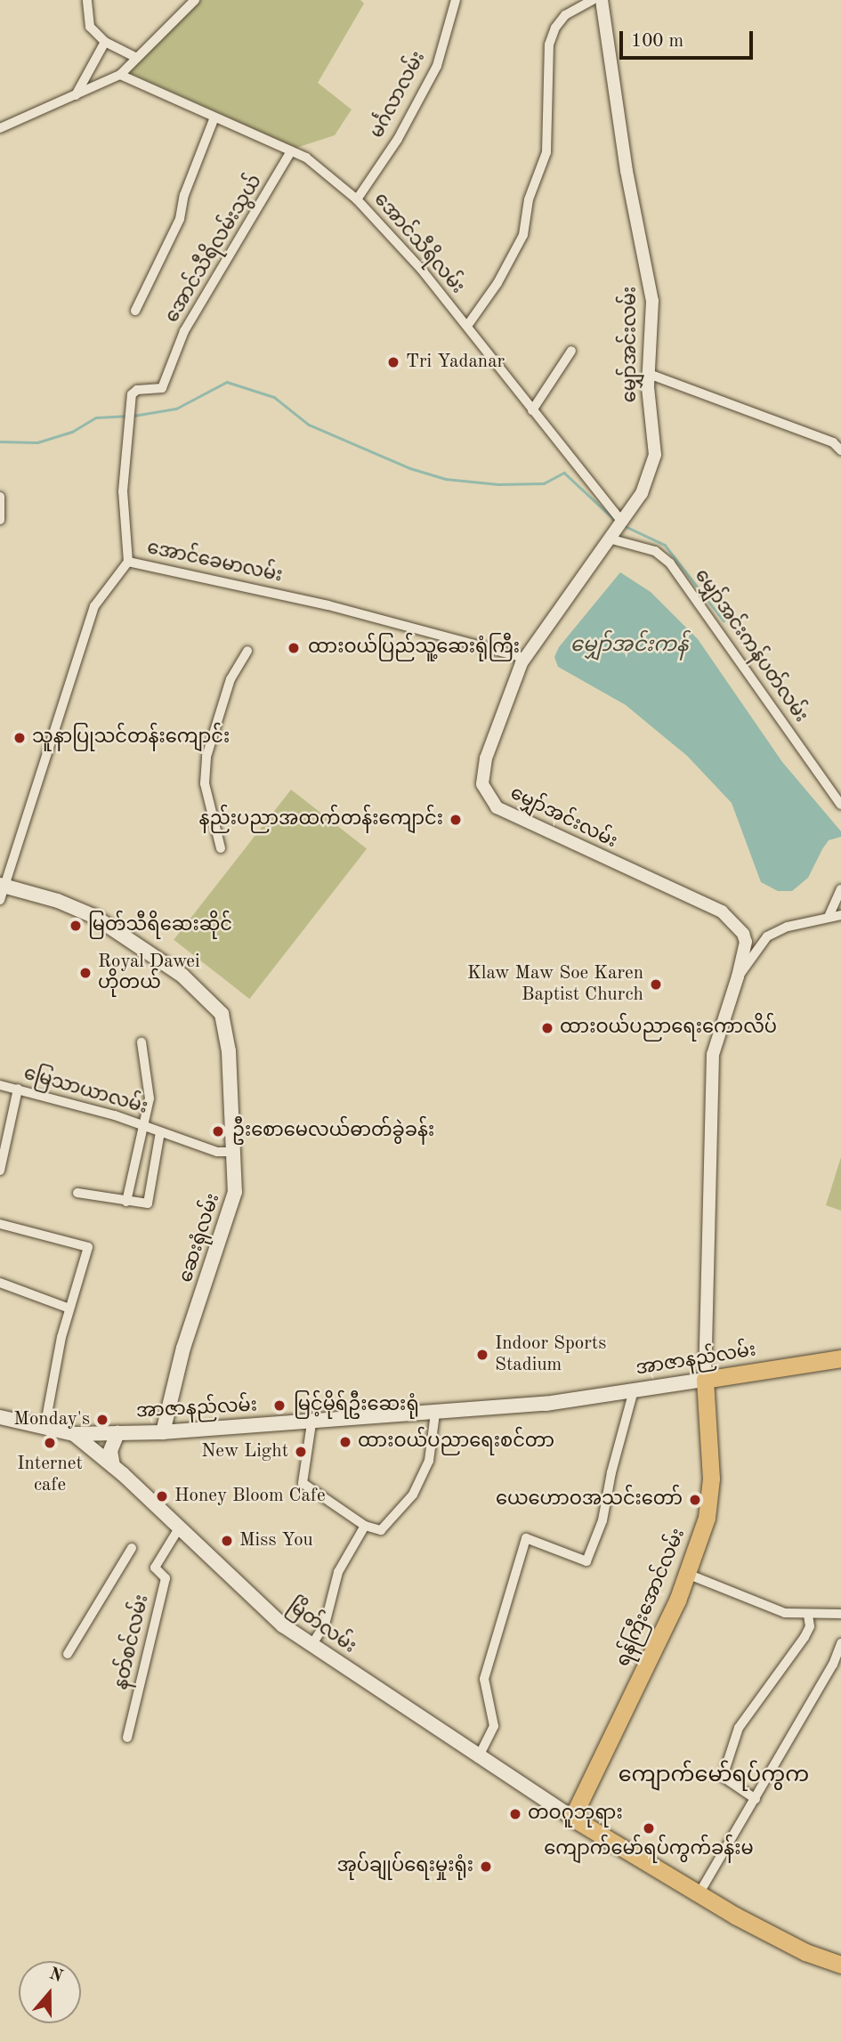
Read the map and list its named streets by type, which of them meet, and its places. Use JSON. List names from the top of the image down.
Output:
{
  "streets": {
    "highway": ["အာဇာနည်လမ်း", "ရန်ကြီးအောင်လမ်း"],
    "main road": ["ဆေးရုံလမ်း", "မြိတ်လမ်း"],
    "street": [
      "မင်္ဂလာလမ်း",
      "အောင်သီရိလမ်း",
      "အောင်သီရိလမ်းသွယ်",
      "မျှော်အင်းလမ်း",
      "အောင်ခေမာလမ်း",
      "မျှော်အင်းကန်ပတ်လမ်း",
      "မြေသာယာလမ်း",
      "နတ်စင်လမ်း"
    ]
  },
  "crossings": [
    ["မင်္ဂလာလမ်း", "အောင်သီရိလမ်း"],
    ["အောင်သီရိလမ်း", "အောင်သီရိလမ်းသွယ်"],
    ["အောင်သီရိလမ်း", "မျှော်အင်းလမ်း"],
    ["အောင်သီရိလမ်းသွယ်", "အောင်ခေမာလမ်း"],
    ["မျှော်အင်းလမ်း", "အောင်ခေမာလမ်း"],
    ["မျှော်အင်းလမ်း", "မျှော်အင်းကန်ပတ်လမ်း"],
    ["မျှော်အင်းလမ်း", "အာဇာနည်လမ်း"],
    ["မျှော်အင်းလမ်း", "ရန်ကြီးအောင်လမ်း"],
    ["အောင်ခေမာလမ်း", "ဆေးရုံလမ်း"],
    ["မြေသာယာလမ်း", "ဆေးရုံလမ်း"],
    ["ဆေးရုံလမ်း", "အာဇာနည်လမ်း"],
    ["အာဇာနည်လမ်း", "ရန်ကြီးအောင်လမ်း"],
    ["အာဇာနည်လမ်း", "မြိတ်လမ်း"],
    ["ရန်ကြီးအောင်လမ်း", "မြိတ်လမ်း"],
    ["မြိတ်လမ်း", "နတ်စင်လမ်း"]
  ],
  "districts": ["ကျောက်မော်ရပ်ကွက"],
  "water": ["မျှော်အင်းကန်"],
  "places": [
    "Tri Yadanar",
    "ထားဝယ်ပြည်သူ့ဆေးရုံကြီး",
    "သူနာပြုသင်တန်းကျောင်း",
    "နည်းပညာအထက်တန်းကျောင်း",
    "မြတ်သီရိဆေးဆိုင်",
    "Royal Dawei ဟိုတယ်",
    "Klaw Maw Soe Karen Baptist Church",
    "ထားဝယ်ပညာရေးကောလိပ်",
    "ဦးစောမေလယ်ဓာတ်ခွဲခန်း",
    "Indoor Sports Stadium",
    "မြင့်မိုရ်ဦးဆေးရုံ",
    "Monday's",
    "ထားဝယ်ပညာရေးစင်တာ",
    "Internet cafe",
    "New Light",
    "Honey Bloom Cafe",
    "ယေဟောဝအသင်းတော်",
    "Miss You",
    "တဝဂူဘုရား",
    "ကျောက်မော်ရပ်ကွက်ခန်းမ",
    "အုပ်ချုပ်ရေးမှုးရုံး"
  ],
  "scale_bar": "100 m",
  "north": "top"
}
